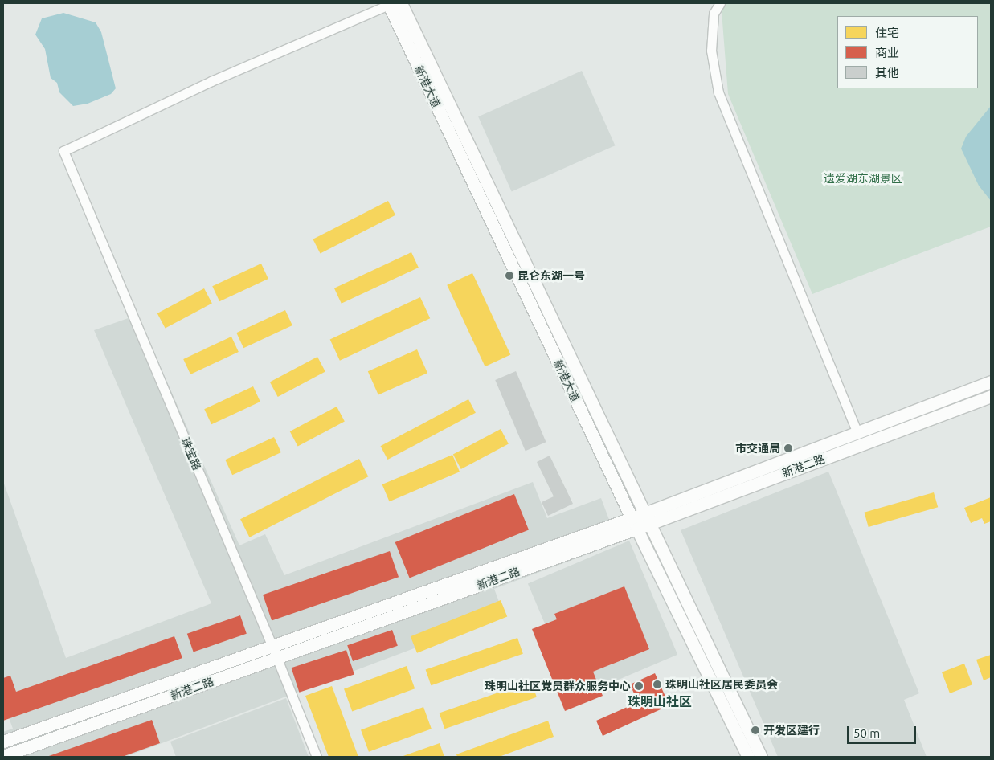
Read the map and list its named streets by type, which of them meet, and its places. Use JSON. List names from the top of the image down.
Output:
{
  "streets": {
    "main road": ["新港大道", "新港二路"],
    "street": ["珠宝路"]
  },
  "crossings": [
    ["新港大道", "珠宝路"],
    ["新港大道", "新港二路"],
    ["珠宝路", "新港二路"]
  ],
  "districts": ["珠明山社区"],
  "parks": ["遗爱湖东湖景区"],
  "places": [
    "昆仑东湖一号",
    "市交通局",
    "珠明山社区居民委员会",
    "珠明山社区党员群众服务中心",
    "开发区建行"
  ],
  "legend": ["住宅", "商业", "其他"],
  "scale_bar": "50 m"
}
